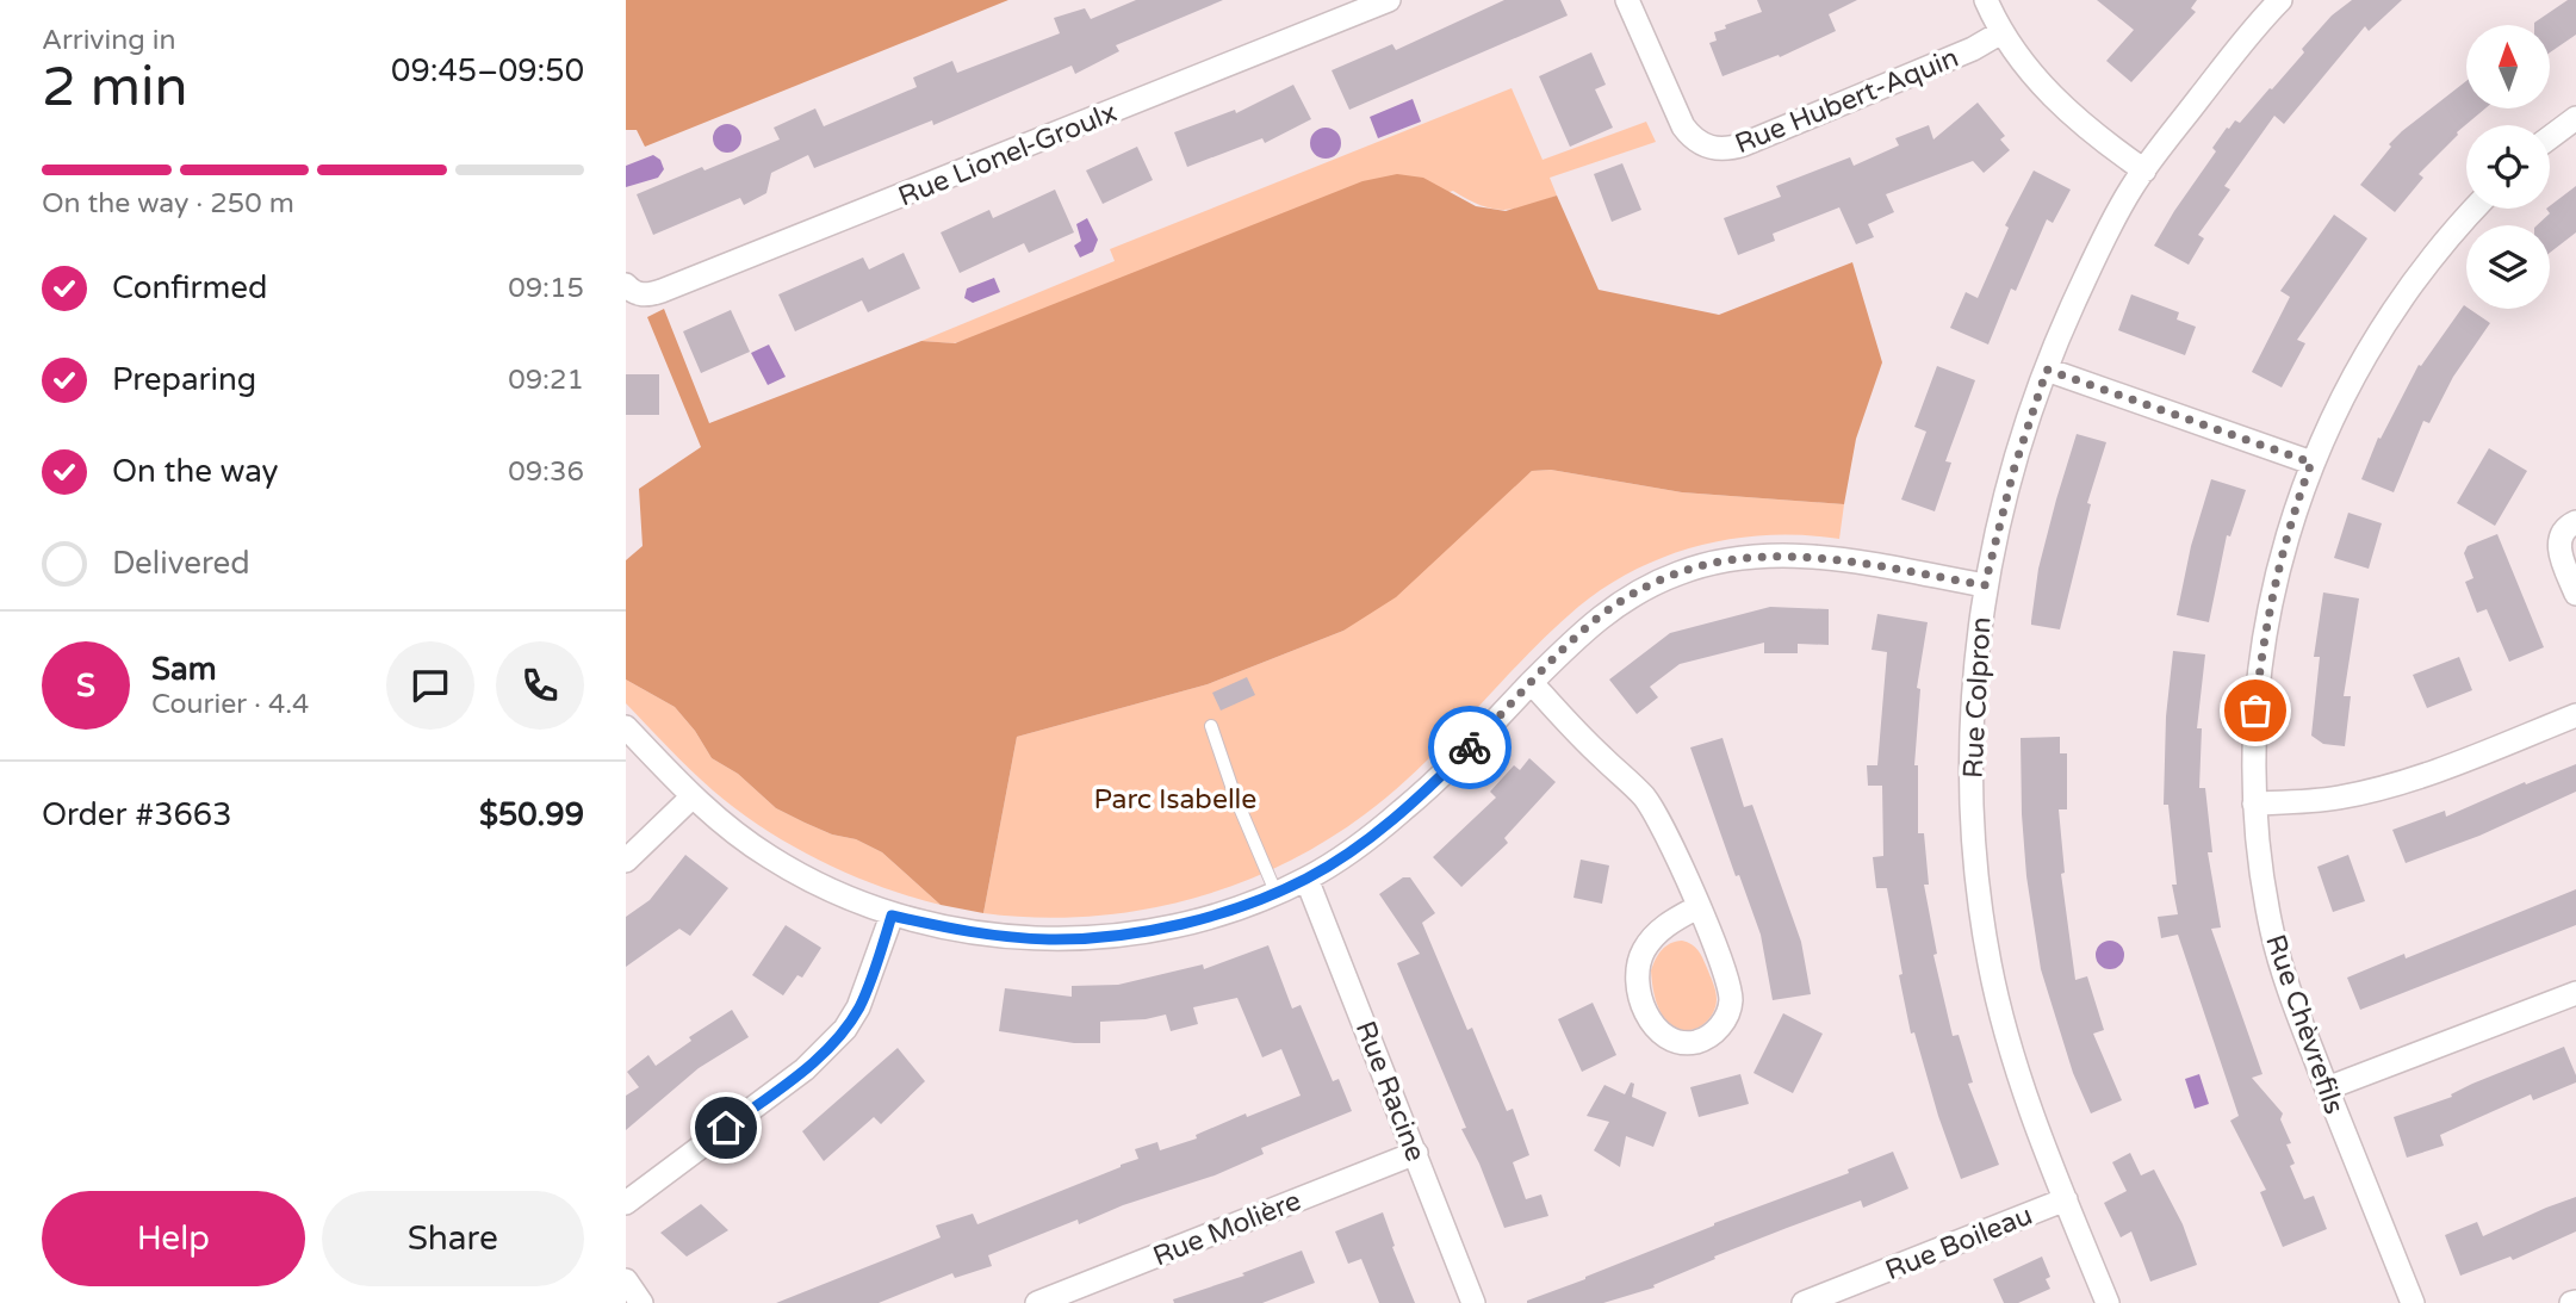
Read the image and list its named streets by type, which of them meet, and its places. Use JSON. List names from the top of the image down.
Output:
{
  "streets": {
    "street": [
      "Rue Hubert-Aquin",
      "Rue Lionel-Groulx",
      "Rue Colpron",
      "Rue Chèvrefils",
      "Rue Racine",
      "Rue Molière",
      "Rue Boileau"
    ]
  },
  "crossings": [
    ["Rue Colpron", "Rue Boileau"],
    ["Rue Racine", "Rue Molière"]
  ],
  "parks": ["Parc Isabelle"],
  "north": "top",
  "page": {
    "heading": ["2 min", "Arriving in", "09:45–09:50"],
    "panel": [
      "Sam",
      "Courier · 4.4",
      "Order #3663",
      "$50.99"
    ],
    "bar": "On the way · 250 m",
    "list": [
      ["Confirmed", "09:15"],
      ["Preparing", "09:21"],
      ["On the way", "09:36"],
      "Delivered"
    ],
    "round": "S",
    "buttons": ["Help", "Share"]
  }
}
